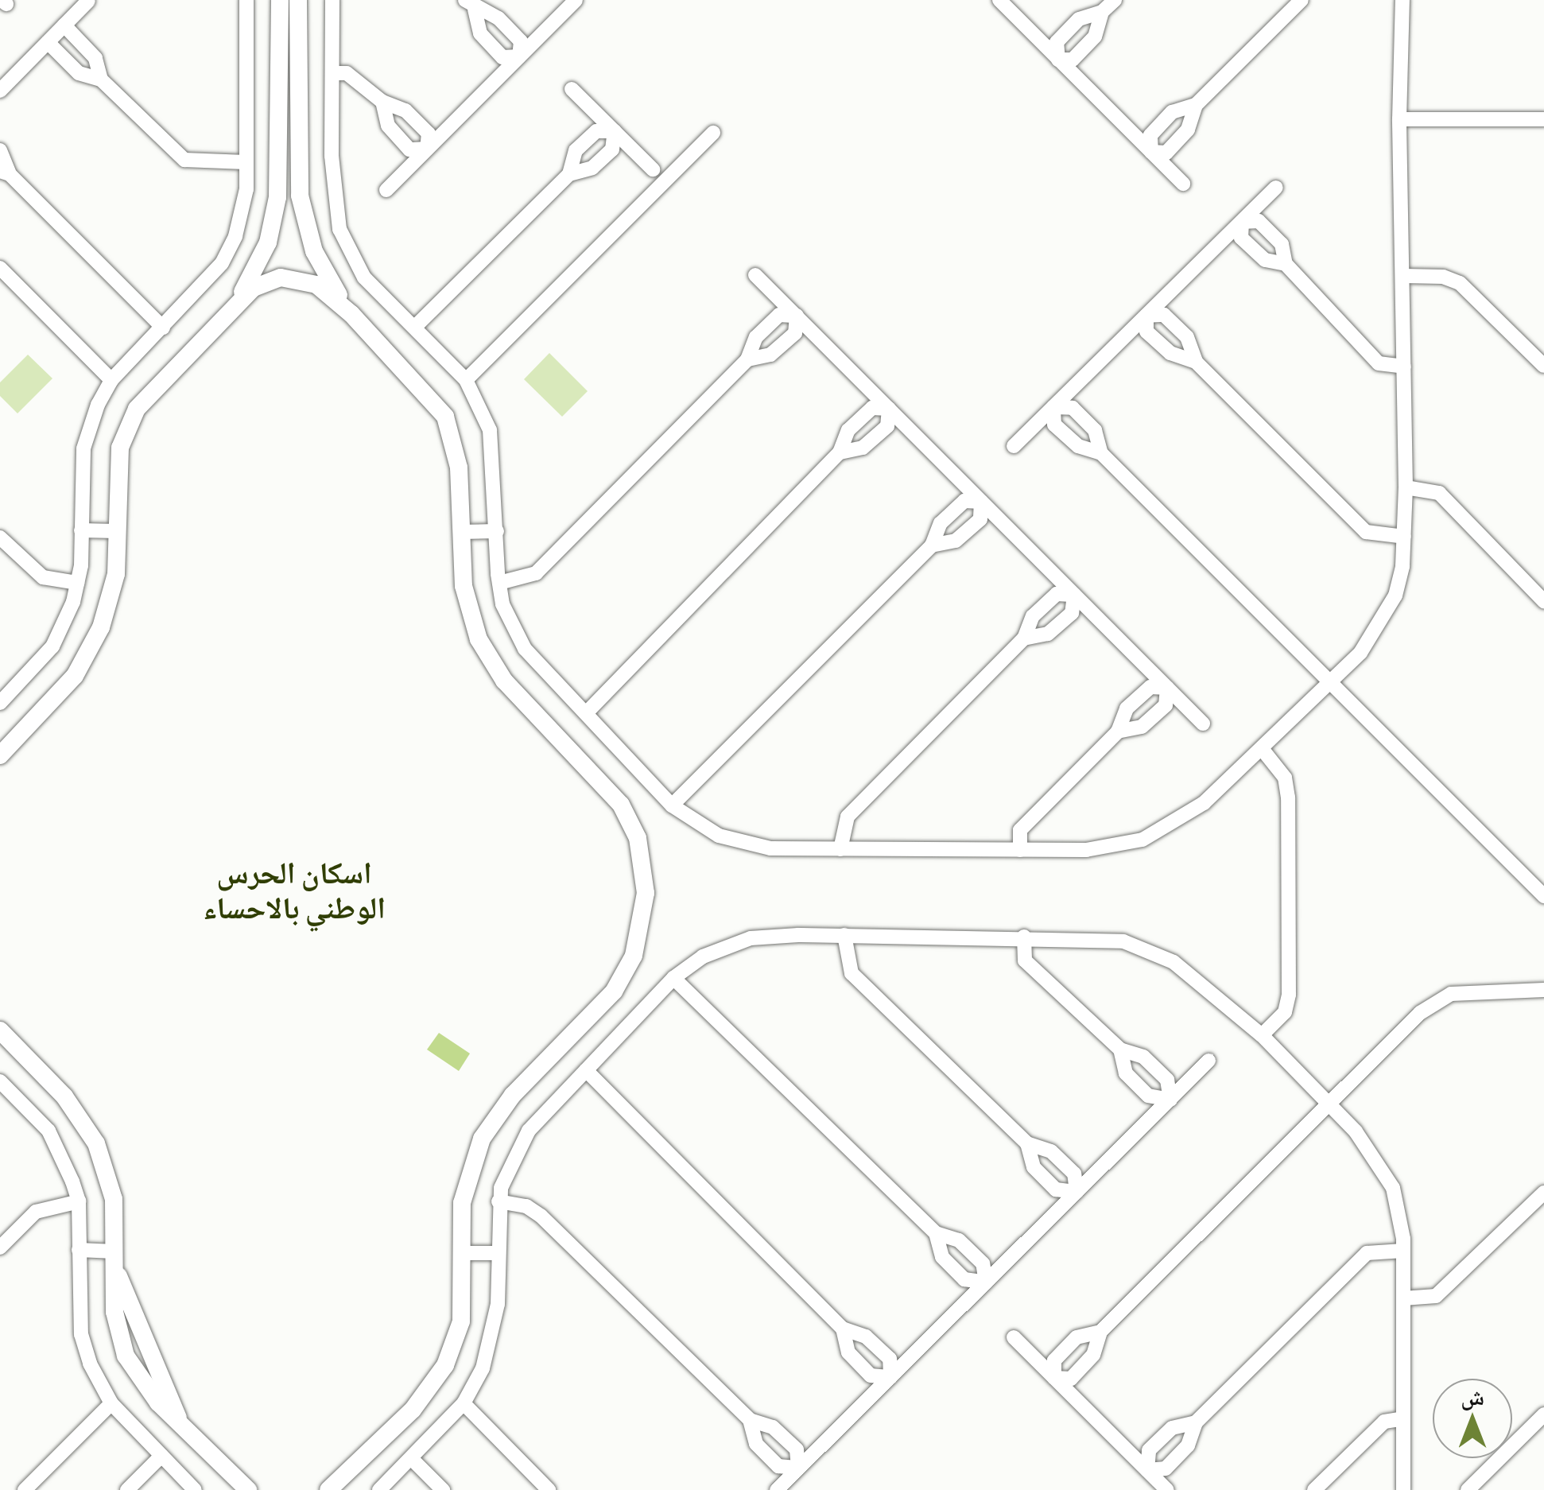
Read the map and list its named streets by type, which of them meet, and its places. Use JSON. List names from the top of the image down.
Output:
{
  "districts": ["اسكان الحرس الوطني بالاحساء"],
  "north": "top"
}
